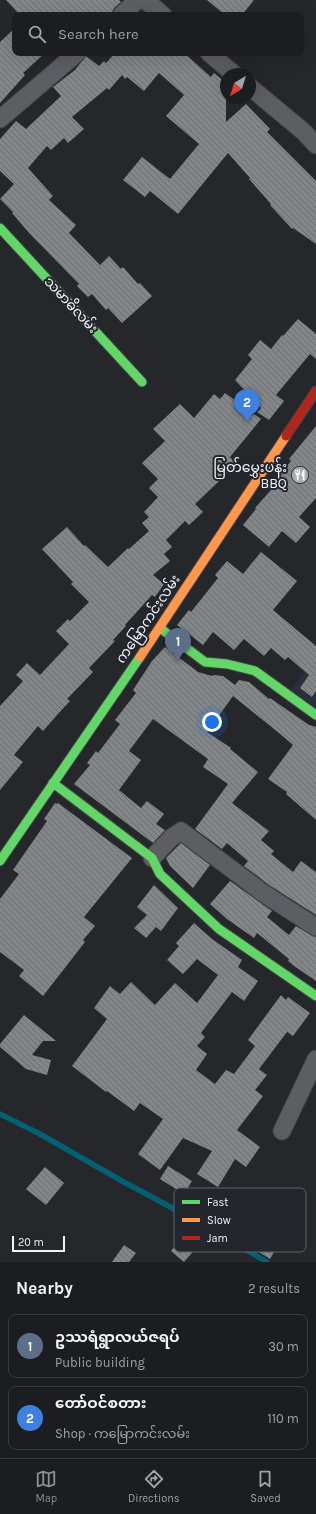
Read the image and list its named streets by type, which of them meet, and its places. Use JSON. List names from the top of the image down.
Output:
{
  "streets": {
    "street": ["သမာဓိလမ်း", "ကမြောကင်းလမ်း"]
  },
  "places": {
    "restaurant": ["မြတ်မွှေးပန်း BBQ"]
  },
  "legend": ["Fast", "Slow", "Jam"],
  "scale_bar": "20 m",
  "north": "bottom left",
  "page": {
    "search": "Search here",
    "pins": ["2", "1"],
    "scale": "20 m",
    "heading": ["Nearby", "2 results"],
    "list": [
      {
        "mark": "1",
        "name": "ဥဿရံရွာလယ်ဇရပ်",
        "note": "Public building",
        "value": "30 m"
      },
      {
        "mark": "2",
        "name": "တော်ဝင်စတား",
        "note": "Shop · ကမြောကင်းလမ်း",
        "value": "110 m"
      }
    ],
    "nav": ["Map", "Directions", "Saved"]
  }
}
